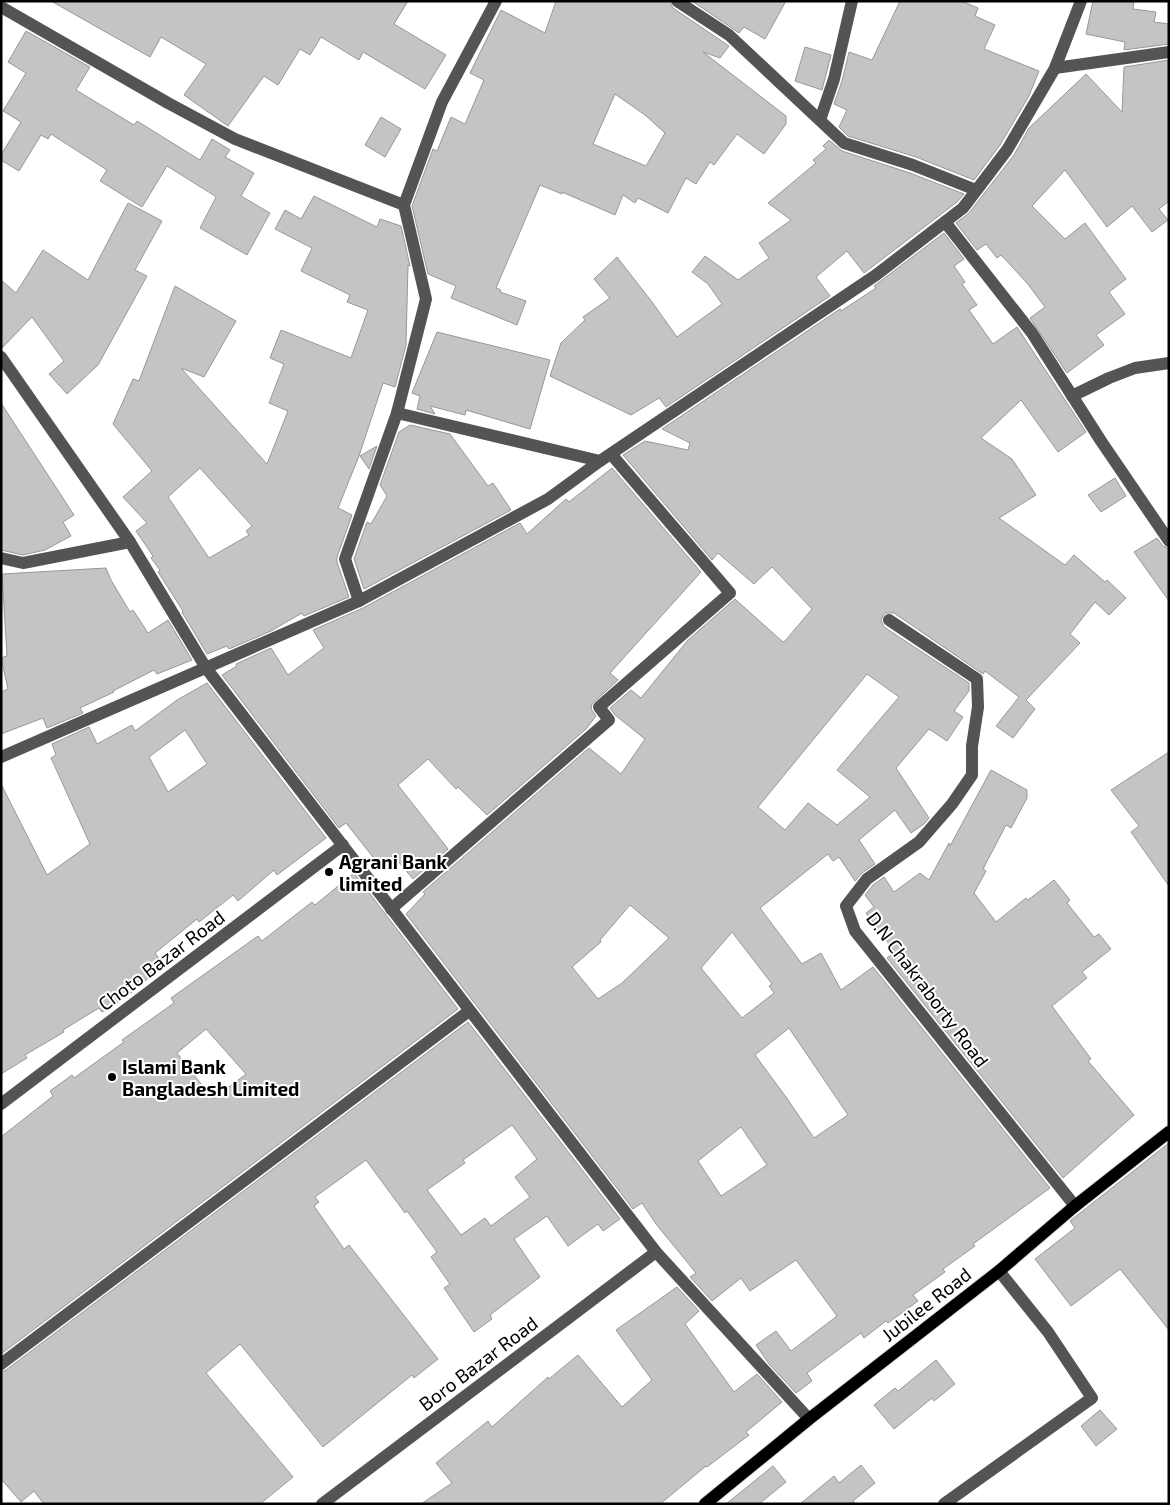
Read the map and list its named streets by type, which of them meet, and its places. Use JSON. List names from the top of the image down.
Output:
{
  "streets": {
    "main road": ["Jubilee Road"],
    "street": ["Choto Bazar Road", "D.N Chakraborty Road", "Boro Bazar Road"]
  },
  "crossings": [
    ["D.N Chakraborty Road", "Jubilee Road"]
  ],
  "places": ["Agrani Bank limited", "Islami Bank Bangladesh Limited"]
}
